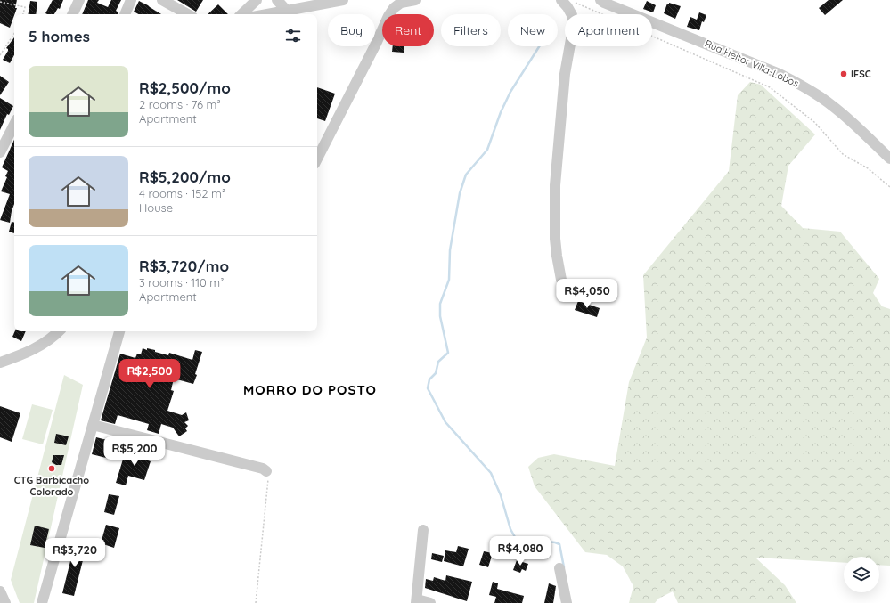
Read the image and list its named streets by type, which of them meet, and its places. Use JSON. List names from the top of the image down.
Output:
{
  "streets": {
    "street": ["Rua Heitor Villa-Lobos"]
  },
  "districts": ["MORRO DO POSTO"],
  "places": ["IFSC", "CTG Barbicacho Colorado"],
  "page": {
    "chip": [
      "Buy",
      "Rent",
      "Filters",
      "New",
      "Apartment"
    ],
    "heading": "5 homes",
    "list": [
      {
        "name": "R$2,500/mo",
        "note": "2 rooms · 76 m² · Apartment"
      },
      {
        "name": "R$5,200/mo",
        "note": "4 rooms · 152 m² · House"
      },
      {
        "name": "R$3,720/mo",
        "note": "3 rooms · 110 m² · Apartment"
      }
    ],
    "price": [
      "R$4,050",
      "R$2,500",
      "R$5,200",
      "R$4,080",
      "R$3,720"
    ]
  }
}
